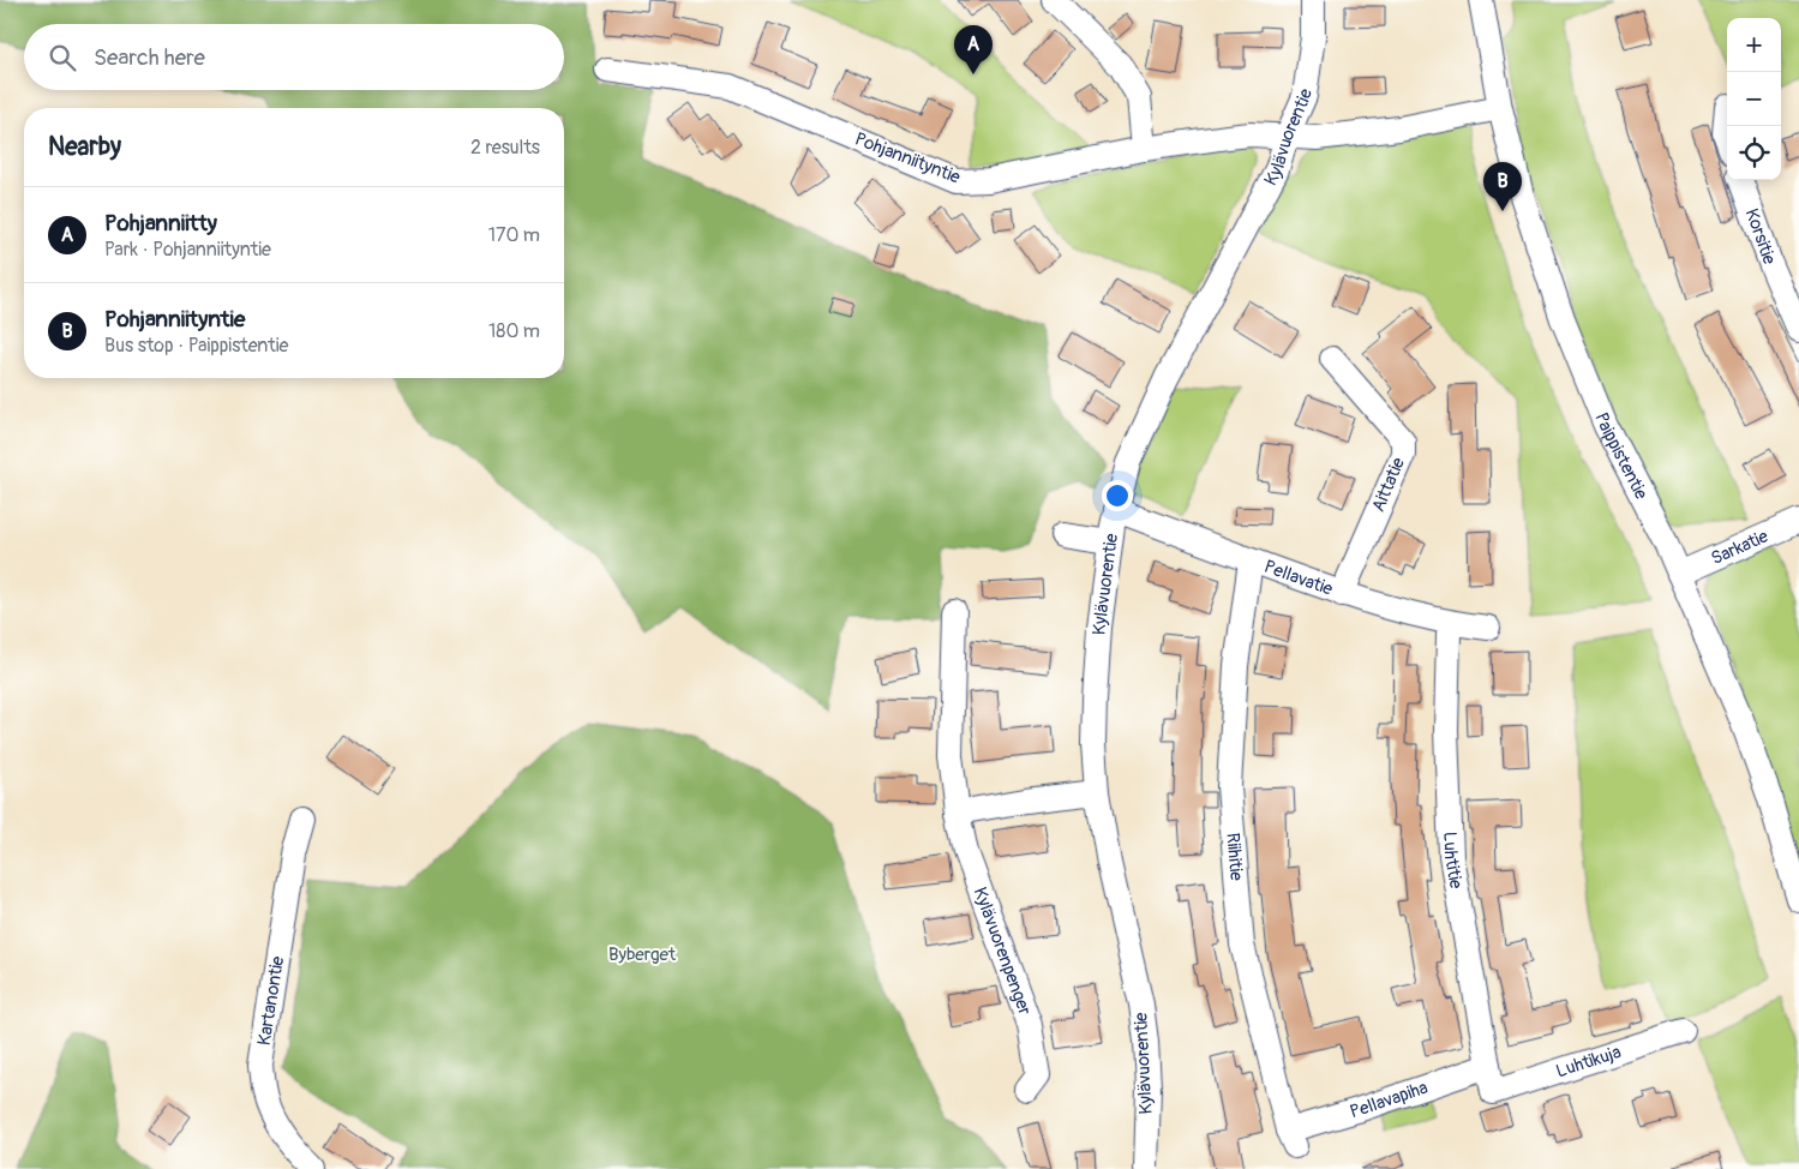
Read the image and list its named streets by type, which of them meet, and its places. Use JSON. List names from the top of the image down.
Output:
{
  "streets": {
    "street": [
      "Kylävuorentie",
      "Pohjanniityntie",
      "Korsitie",
      "Paippistentie",
      "Aittatie",
      "Sarkatie",
      "Pellavatie",
      "Riihitie",
      "Luhtitie",
      "Kylävuorenpenger",
      "Kartanontie",
      "Luhtikuja",
      "Pellavapiha"
    ]
  },
  "crossings": [
    ["Kylävuorentie", "Pohjanniityntie"],
    ["Kylävuorentie", "Pellavatie"],
    ["Pohjanniityntie", "Paippistentie"],
    ["Paippistentie", "Sarkatie"],
    ["Aittatie", "Pellavatie"],
    ["Pellavatie", "Riihitie"],
    ["Pellavatie", "Luhtitie"],
    ["Riihitie", "Pellavapiha"],
    ["Luhtitie", "Luhtikuja"],
    ["Luhtitie", "Pellavapiha"]
  ],
  "parks": ["Byberget"],
  "page": {
    "map_buttons": ["+", "−"],
    "search": "Search here",
    "pins": ["A", "B"],
    "heading": ["Nearby", "2 results"],
    "list": [
      {
        "mark": "A",
        "name": "Pohjanniitty",
        "note": "Park · Pohjanniityntie",
        "value": "170 m"
      },
      {
        "mark": "B",
        "name": "Pohjanniityntie",
        "note": "Bus stop · Paippistentie",
        "value": "180 m"
      }
    ]
  }
}
